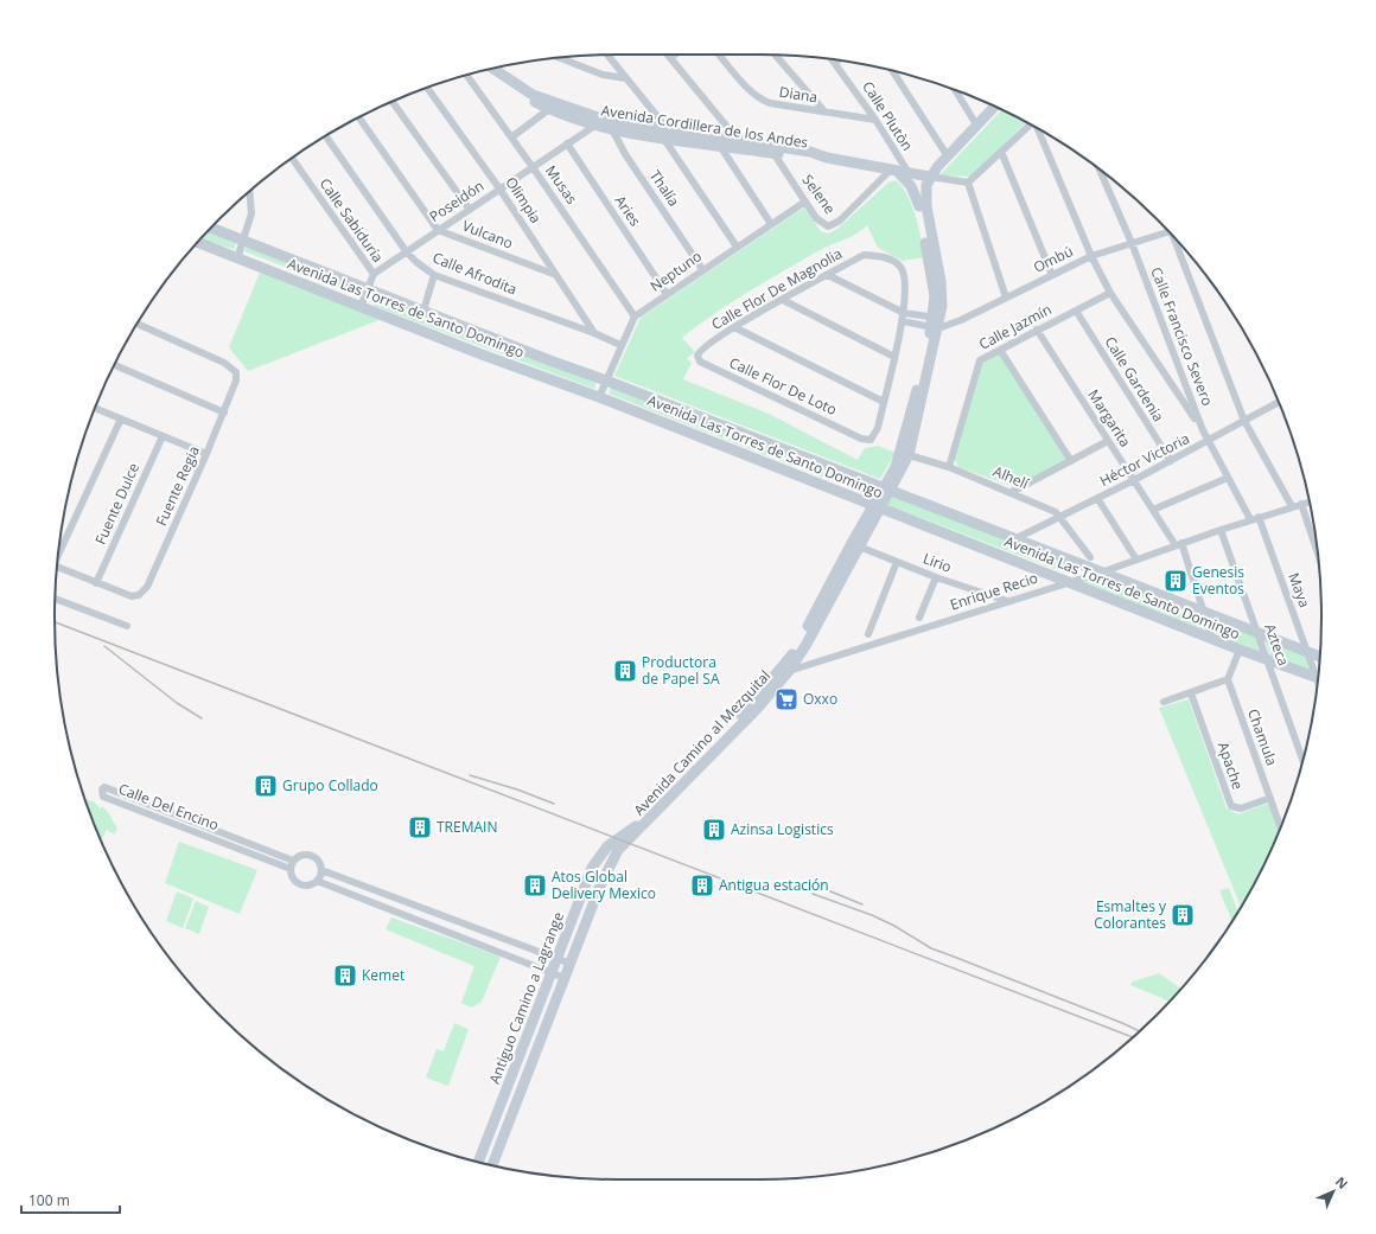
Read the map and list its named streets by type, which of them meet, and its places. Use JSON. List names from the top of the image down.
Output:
{
  "streets": {
    "street": [
      "Diana",
      "Calle Plutòn",
      "Avenida Cordillera de los Andes",
      "Musas",
      "Thalía",
      "Selene",
      "Olimpia",
      "Poseidón",
      "Aries",
      "Calle Sabiduría",
      "Vulcano",
      "Ombú",
      "Neptuno",
      "Calle Afrodita",
      "Calle Flor De Magnolia",
      "Avenida Las Torres de Santo Domingo",
      "Calle Jazmín",
      "Calle Francisco Severo",
      "Calle Gardenia",
      "Calle Flor De Loto",
      "Margarita",
      "Héctor Victoria",
      "Alhelí",
      "Fuente Regia",
      "Fuente Dulce",
      "Lirio",
      "Maya",
      "Enrique Recio",
      "Azteca",
      "Chamula",
      "Avenida Camino al Mezquital",
      "Apache",
      "Calle Del Encino",
      "Antiguo Camino a Lagrange"
    ]
  },
  "crossings": [
    ["Diana", "Calle Plutòn"],
    ["Calle Plutòn", "Avenida Cordillera de los Andes"],
    ["Avenida Cordillera de los Andes", "Thalía"],
    ["Avenida Cordillera de los Andes", "Selene"],
    ["Avenida Cordillera de los Andes", "Poseidón"],
    ["Avenida Cordillera de los Andes", "Avenida Camino al Mezquital"],
    ["Musas", "Poseidón"],
    ["Musas", "Neptuno"],
    ["Thalía", "Poseidón"],
    ["Thalía", "Neptuno"],
    ["Selene", "Neptuno"],
    ["Olimpia", "Poseidón"],
    ["Olimpia", "Vulcano"],
    ["Olimpia", "Calle Afrodita"],
    ["Poseidón", "Aries"],
    ["Poseidón", "Calle Sabiduría"],
    ["Poseidón", "Vulcano"],
    ["Poseidón", "Calle Afrodita"],
    ["Aries", "Neptuno"],
    ["Calle Sabiduría", "Avenida Las Torres de Santo Domingo"],
    ["Ombú", "Calle Francisco Severo"],
    ["Ombú", "Avenida Camino al Mezquital"],
    ["Neptuno", "Calle Afrodita"],
    ["Neptuno", "Avenida Las Torres de Santo Domingo"],
    ["Calle Flor De Magnolia", "Calle Flor De Loto"],
    ["Avenida Las Torres de Santo Domingo", "Margarita"],
    ["Avenida Las Torres de Santo Domingo", "Héctor Victoria"],
    ["Avenida Las Torres de Santo Domingo", "Maya"],
    ["Avenida Las Torres de Santo Domingo", "Enrique Recio"],
    ["Avenida Las Torres de Santo Domingo", "Azteca"],
    ["Avenida Las Torres de Santo Domingo", "Avenida Camino al Mezquital"],
    ["Calle Jazmín", "Calle Gardenia"],
    ["Calle Jazmín", "Margarita"],
    ["Calle Jazmín", "Alhelí"],
    ["Calle Francisco Severo", "Héctor Victoria"],
    ["Calle Francisco Severo", "Enrique Recio"],
    ["Calle Gardenia", "Héctor Victoria"],
    ["Margarita", "Héctor Victoria"],
    ["Margarita", "Enrique Recio"],
    ["Héctor Victoria", "Alhelí"],
    ["Alhelí", "Avenida Camino al Mezquital"],
    ["Fuente Regia", "Fuente Dulce"],
    ["Lirio", "Enrique Recio"],
    ["Lirio", "Avenida Camino al Mezquital"],
    ["Maya", "Enrique Recio"],
    ["Enrique Recio", "Azteca"],
    ["Enrique Recio", "Avenida Camino al Mezquital"],
    ["Chamula", "Apache"],
    ["Avenida Camino al Mezquital", "Antiguo Camino a Lagrange"]
  ],
  "places": {
    "building": [
      "Genesis Eventos",
      "Productora de Papel SA",
      "Grupo Collado",
      "TREMAIN",
      "Azinsa Logistics",
      "Atos Global Delivery Mexico",
      "Antigua estación",
      "Esmaltes y Colorantes",
      "Kemet"
    ],
    "supermarket": ["Oxxo"]
  },
  "scale_bar": "100 m",
  "north": "top right"
}
